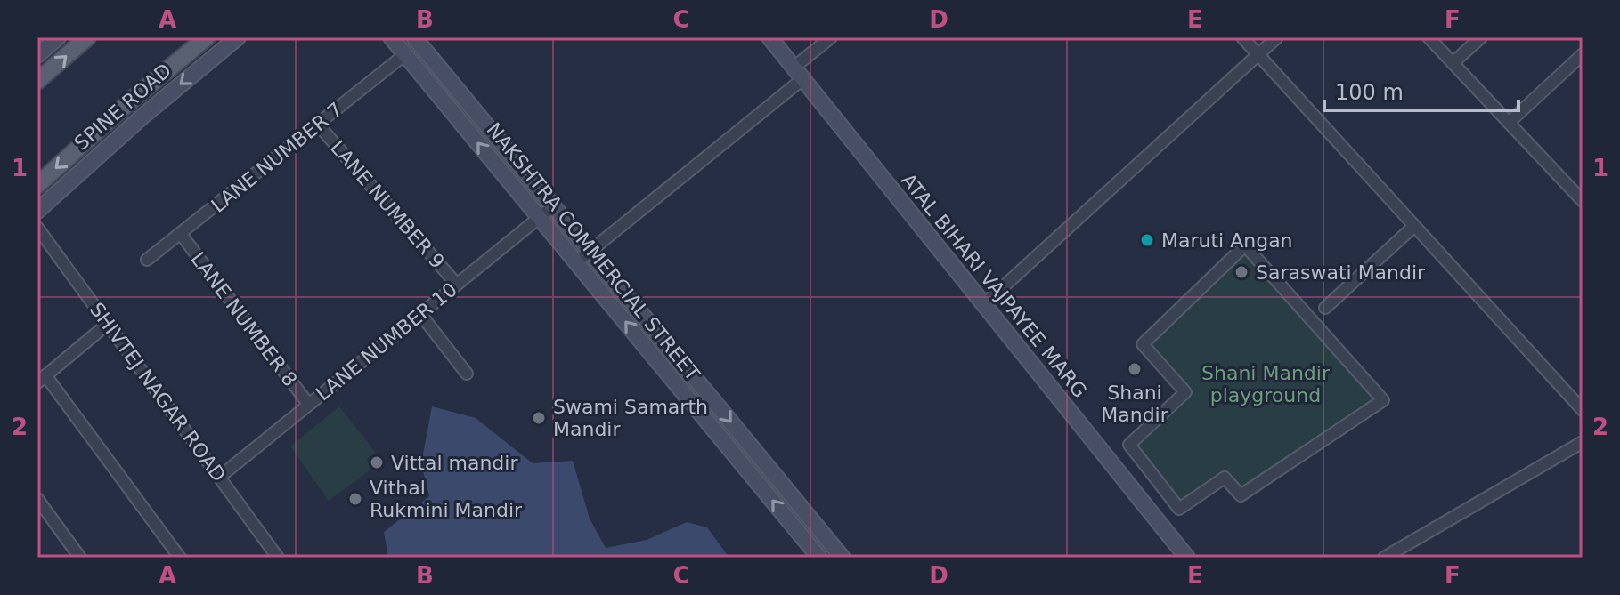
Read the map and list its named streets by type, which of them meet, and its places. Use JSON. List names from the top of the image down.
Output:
{
  "streets": {
    "main road": ["SPINE ROAD"],
    "street": [
      "LANE NUMBER 7",
      "LANE NUMBER 9",
      "NAKSHTRA COMMERCIAL STREET",
      "ATAL BIHARI VAJPAYEE MARG",
      "LANE NUMBER 8",
      "LANE NUMBER 10",
      "SHIVTEJ NAGAR ROAD"
    ]
  },
  "crossings": [
    ["LANE NUMBER 7", "LANE NUMBER 9"],
    ["LANE NUMBER 7", "NAKSHTRA COMMERCIAL STREET"],
    ["LANE NUMBER 7", "LANE NUMBER 8"],
    ["LANE NUMBER 9", "LANE NUMBER 10"],
    ["NAKSHTRA COMMERCIAL STREET", "LANE NUMBER 10"],
    ["LANE NUMBER 8", "LANE NUMBER 10"],
    ["LANE NUMBER 10", "SHIVTEJ NAGAR ROAD"]
  ],
  "one_way": ["SPINE ROAD"],
  "parks": ["Shani Mandir playground"],
  "places": [
    "Maruti Angan",
    "Saraswati Mandir",
    "Shani Mandir",
    "Swami Samarth Mandir",
    "Vittal mandir",
    "Vithal Rukmini Mandir"
  ],
  "scale_bar": "100 m",
  "grid": {
    "columns": [
      "A",
      "B",
      "C",
      "D",
      "E",
      "F"
    ],
    "rows": ["1", "2"]
  }
}
